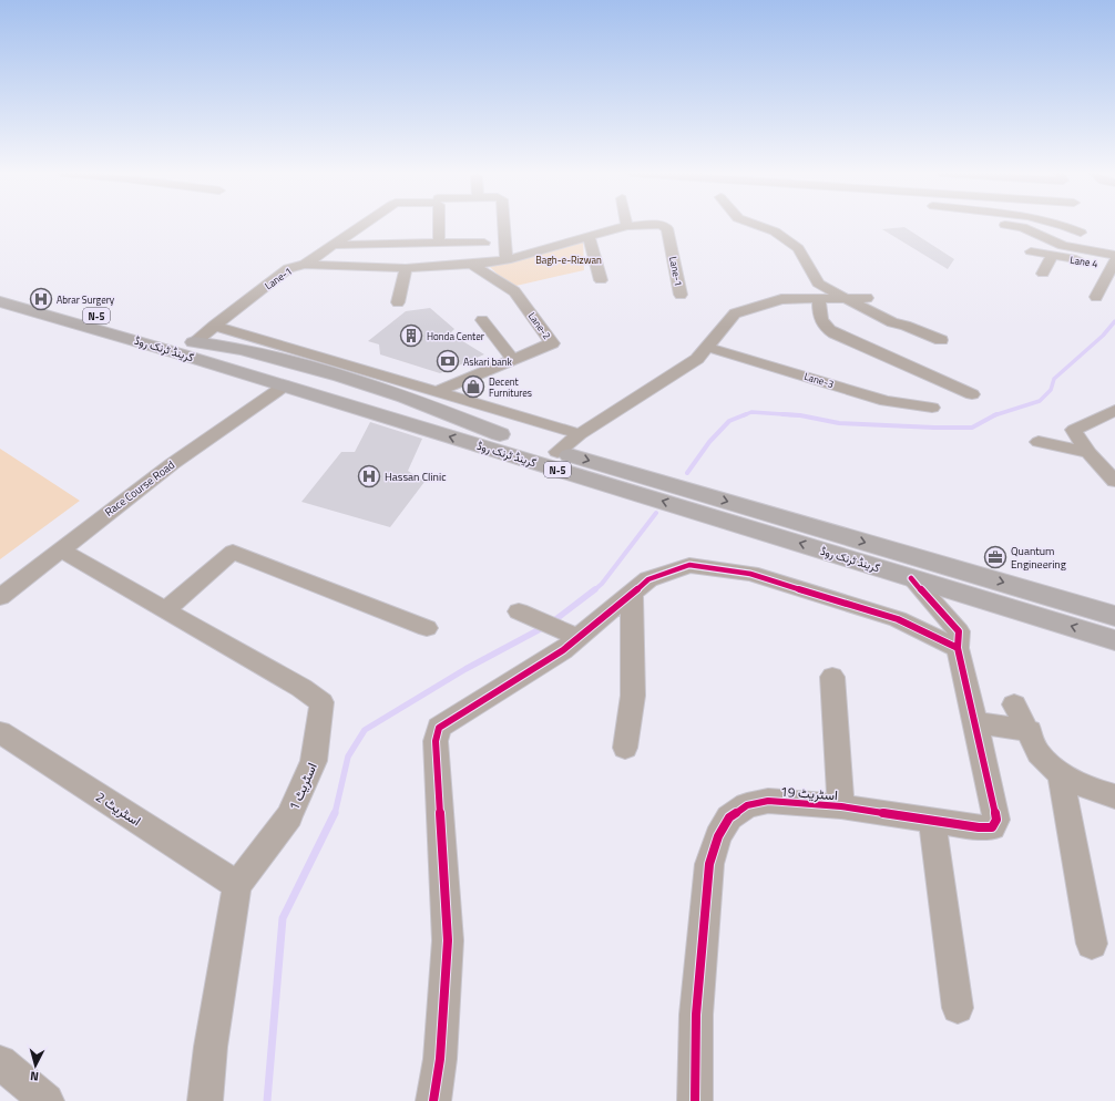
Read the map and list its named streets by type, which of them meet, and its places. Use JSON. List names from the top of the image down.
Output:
{
  "streets": {
    "highway": ["N-5", "گرینڈ ٹرنک روڈ"],
    "street": [
      "Lane 4",
      "Lane-1",
      "Lane-2",
      "Lane-3",
      "Race Course Road",
      "اسٹریٹ 1",
      "اسٹریٹ 19",
      "اسٹریٹ 2"
    ]
  },
  "crossings": [
    ["Lane-1", "Lane-2"],
    ["Lane-1", "گرینڈ ٹرنک روڈ"],
    ["گرینڈ ٹرنک روڈ", "Race Course Road"],
    ["گرینڈ ٹرنک روڈ", "اسٹریٹ 19"],
    ["Race Course Road", "اسٹریٹ 1"],
    ["اسٹریٹ 1", "اسٹریٹ 2"]
  ],
  "parks": ["Bagh-e-Rizwan"],
  "places": {
    "hospital": ["Abrar Surgery", "Hassan Clinic"],
    "building": ["Honda Center"],
    "bank": ["Askari bank"],
    "shop": ["Decent Furnitures"],
    "office": ["Quantum Engineering"]
  },
  "north": "bottom"
}
